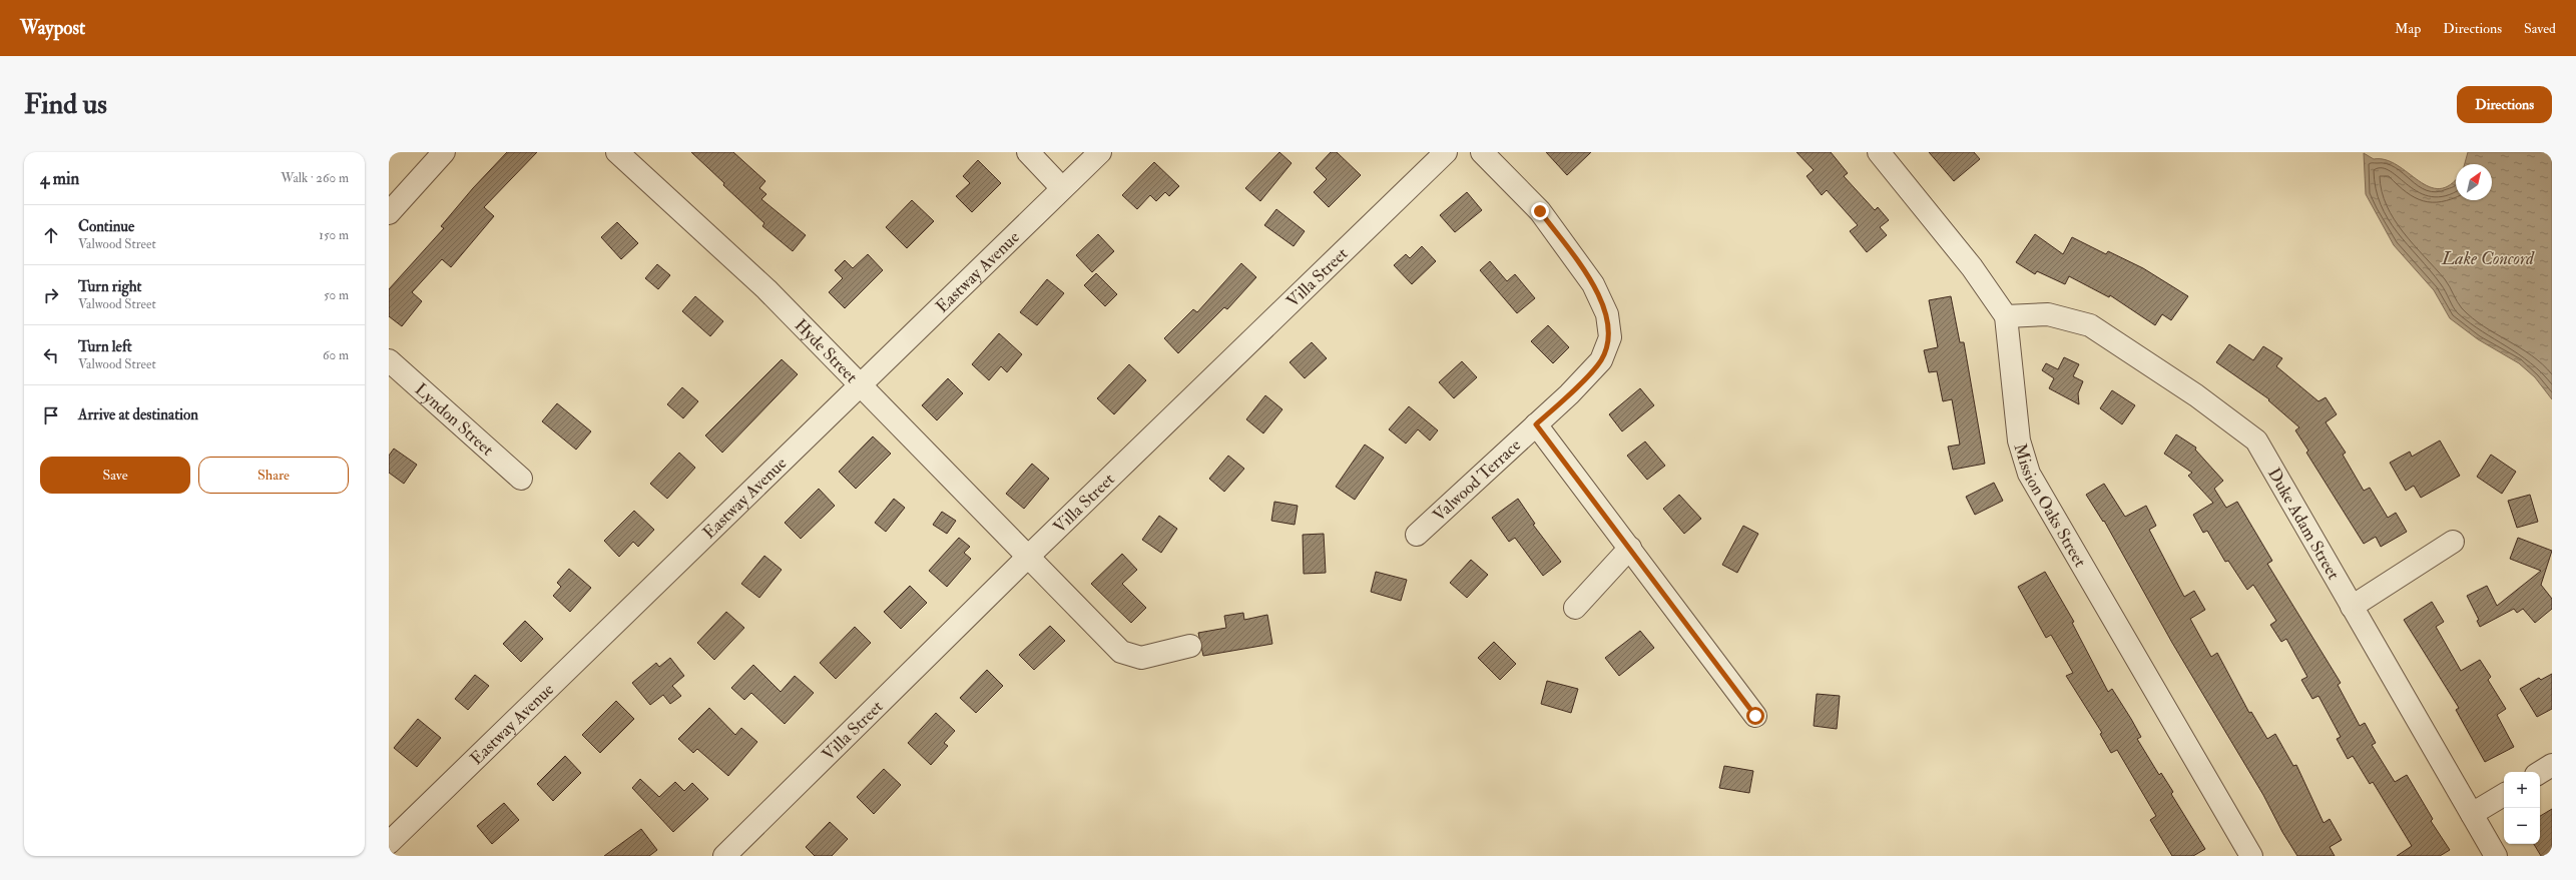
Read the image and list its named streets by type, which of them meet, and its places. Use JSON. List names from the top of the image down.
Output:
{
  "streets": {
    "street": [
      "Eastway Avenue",
      "Villa Street",
      "Hyde Street",
      "Lyndon Street",
      "Valwood Terrace",
      "Mission Oaks Street",
      "Duke Adam Street"
    ]
  },
  "crossings": [
    ["Eastway Avenue", "Hyde Street"],
    ["Villa Street", "Hyde Street"],
    ["Mission Oaks Street", "Duke Adam Street"]
  ],
  "water": ["Lake Concord"],
  "north": "top right",
  "page": {
    "header": "Waypost",
    "nav": ["Map", "Directions", "Saved"],
    "buttons": [
      "Directions",
      ["Save", "Share"]
    ],
    "title": "Find us",
    "heading": ["4 min", "Walk · 260 m"],
    "list": [
      ["Continue", "Valwood Street", "150 m"],
      ["Turn right", "Valwood Street", "50 m"],
      ["Turn left", "Valwood Street", "60 m"],
      "Arrive at destination"
    ],
    "map_buttons": ["+", "−"]
  }
}
